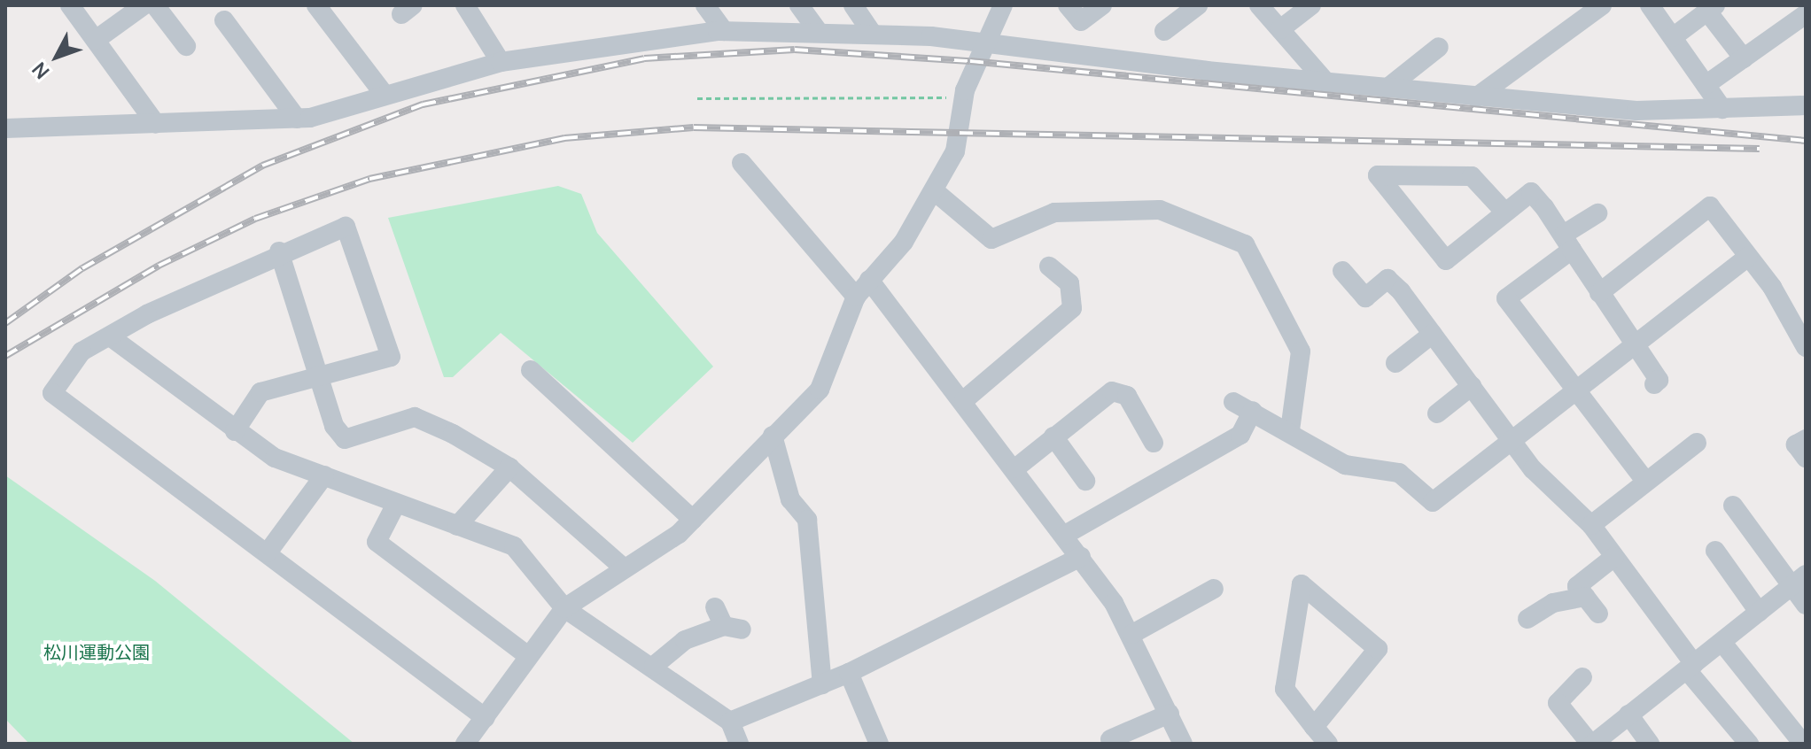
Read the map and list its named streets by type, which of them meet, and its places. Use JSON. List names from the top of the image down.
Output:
{
  "parks": ["松川運動公園"],
  "north": "bottom left"
}
